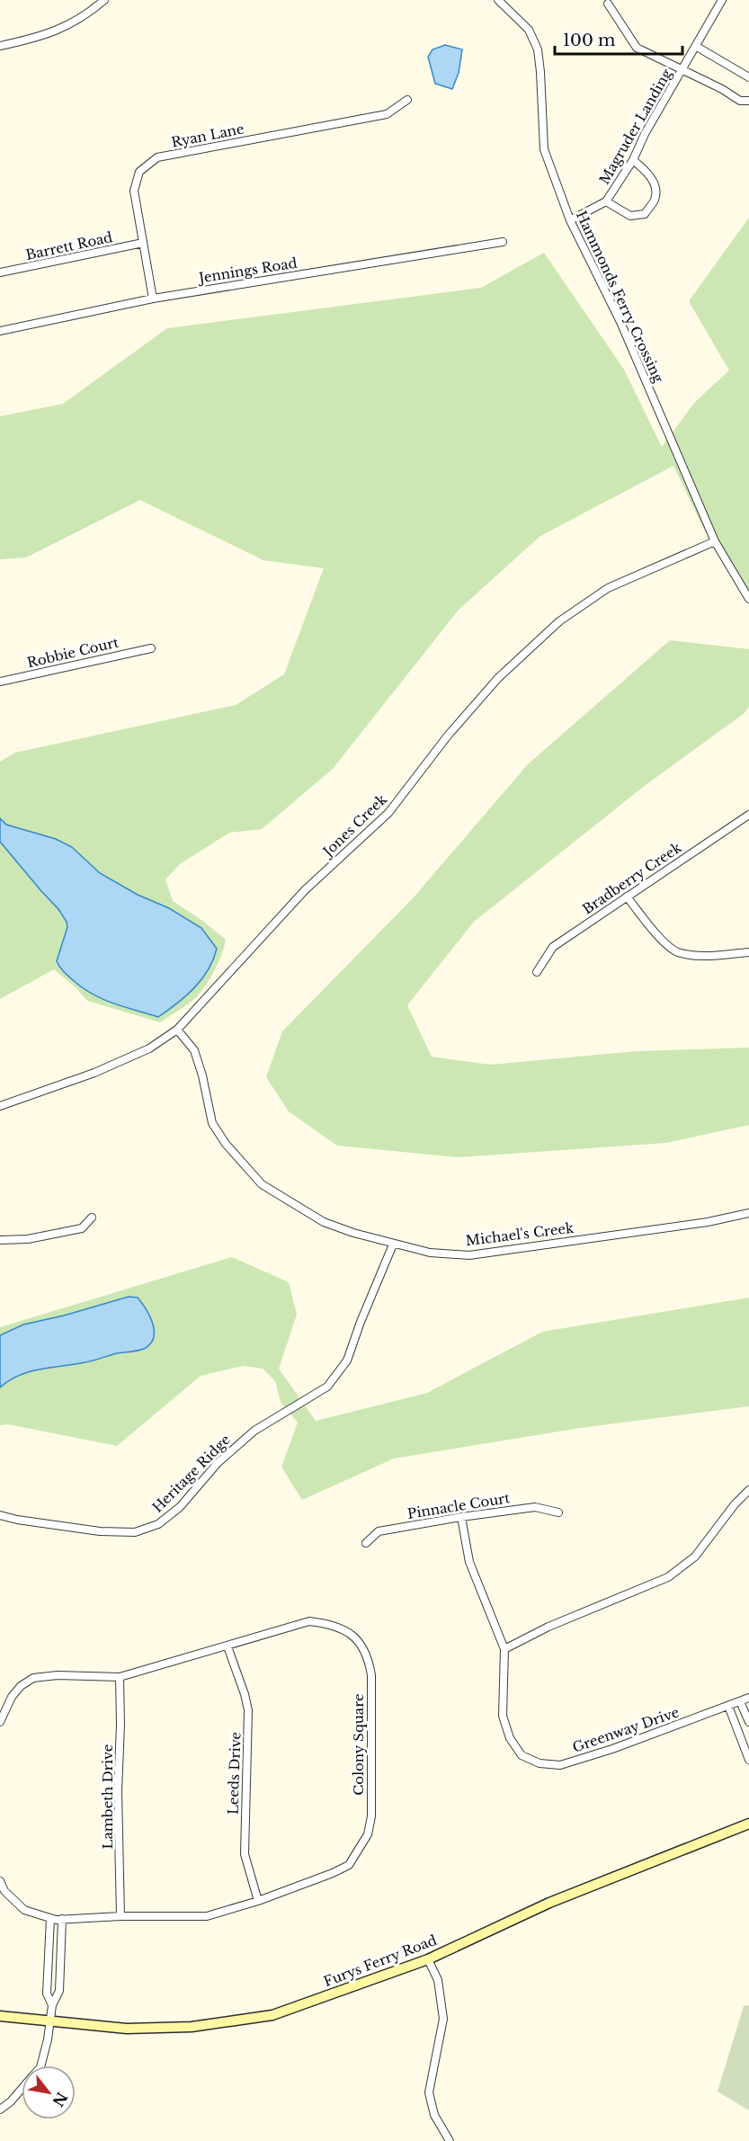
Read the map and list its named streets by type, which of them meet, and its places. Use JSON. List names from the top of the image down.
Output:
{
  "streets": {
    "main road": ["Furys Ferry Road"],
    "street": [
      "Magruder Landing",
      "Ryan Lane",
      "Barrett Road",
      "Jennings Road",
      "Hammonds Ferry Crossing",
      "Robbie Court",
      "Jones Creek",
      "Bradberry Creek",
      "Michael's Creek",
      "Heritage Ridge",
      "Pinnacle Court",
      "Greenway Drive",
      "Colony Square",
      "Leeds Drive",
      "Lambeth Drive"
    ]
  },
  "crossings": [
    ["Magruder Landing", "Hammonds Ferry Crossing"],
    ["Ryan Lane", "Barrett Road"],
    ["Ryan Lane", "Jennings Road"],
    ["Hammonds Ferry Crossing", "Jones Creek"],
    ["Jones Creek", "Michael's Creek"],
    ["Michael's Creek", "Heritage Ridge"],
    ["Pinnacle Court", "Greenway Drive"],
    ["Colony Square", "Leeds Drive"],
    ["Colony Square", "Lambeth Drive"]
  ],
  "scale_bar": "100 m",
  "north": "bottom right"
}
